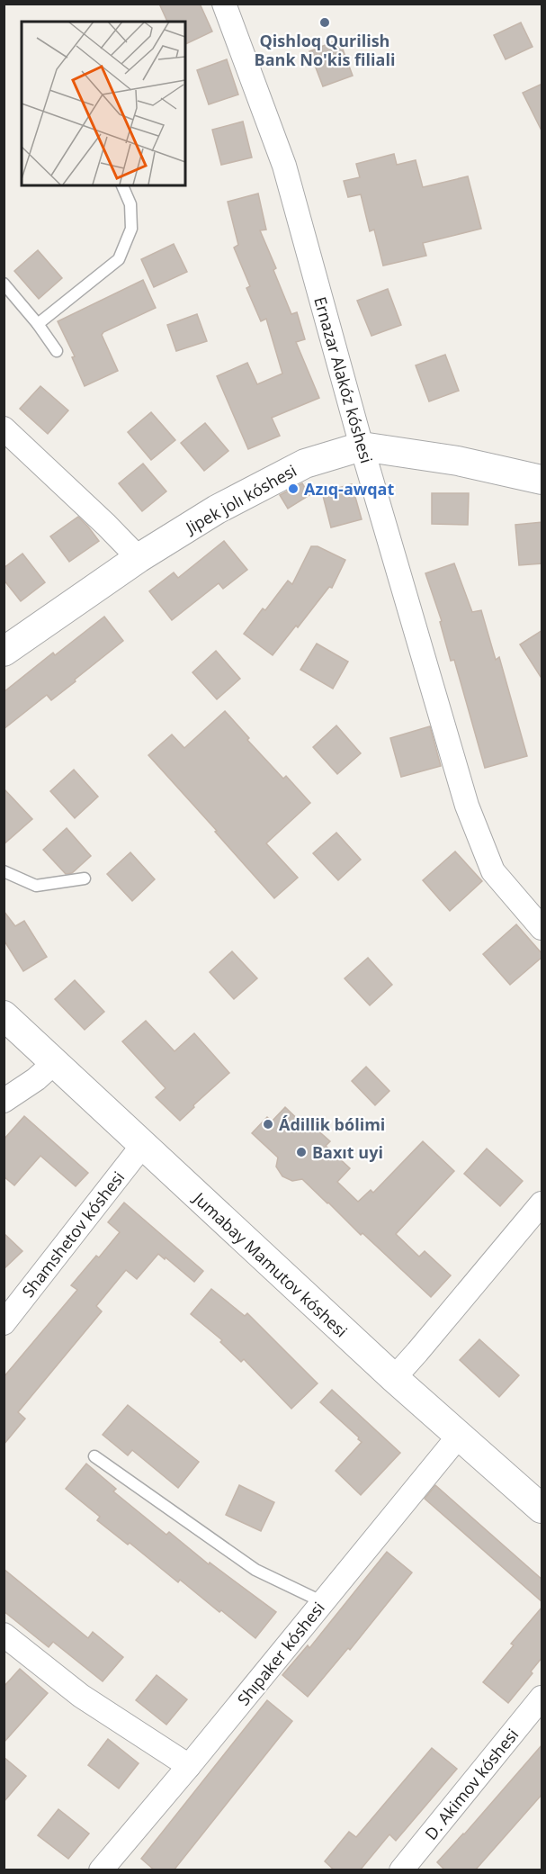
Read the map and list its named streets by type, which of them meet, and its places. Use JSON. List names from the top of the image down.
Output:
{
  "streets": {
    "street": [
      "Ernazar Alakóz kóshesi",
      "Jipek jolı kóshesi",
      "Shamshetov kóshesi",
      "Jumabay Mamutov kóshesi",
      "Shıpaker kóshesi",
      "D. Akimov kóshesi"
    ]
  },
  "crossings": [
    ["Ernazar Alakóz kóshesi", "Jipek jolı kóshesi"],
    ["Shamshetov kóshesi", "Jumabay Mamutov kóshesi"],
    ["Jumabay Mamutov kóshesi", "Shıpaker kóshesi"]
  ],
  "places": [
    "Qishloq Qurilish Bank No'kis filiali",
    "Azıq-awqat",
    "Ádillik bólimi",
    "Baxıt uyi"
  ]
}
